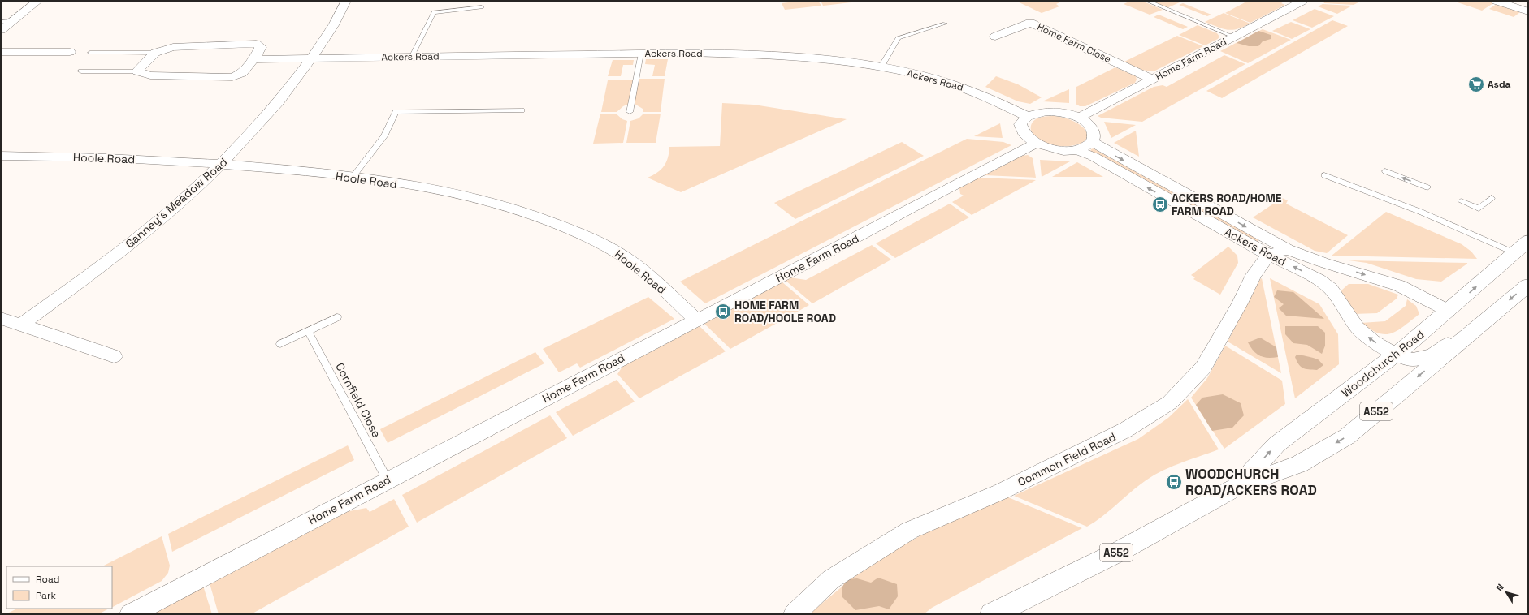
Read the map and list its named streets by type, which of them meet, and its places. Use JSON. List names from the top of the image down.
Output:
{
  "streets": {
    "main road": ["Woodchurch Road", "A552"],
    "street": [
      "Home Farm Close",
      "Ackers Road",
      "Home Farm Road",
      "Hoole Road",
      "Ganney's Meadow Road",
      "Common Field Road"
    ],
    "lane": ["Cornfield Close"]
  },
  "crossings": [
    ["Home Farm Close", "Home Farm Road"],
    ["Ackers Road", "Ganney's Meadow Road"],
    ["Ackers Road", "Woodchurch Road"],
    ["Ackers Road", "Common Field Road"],
    ["Home Farm Road", "Hoole Road"],
    ["Home Farm Road", "Cornfield Close"],
    ["Hoole Road", "Ganney's Meadow Road"]
  ],
  "places": {
    "supermarket": ["Asda"],
    "bus stop": ["ACKERS ROAD/HOME FARM ROAD", "HOME FARM ROAD/HOOLE ROAD", "WOODCHURCH ROAD/ACKERS ROAD"]
  },
  "legend": ["Road", "Park"],
  "north": "top left"
}
